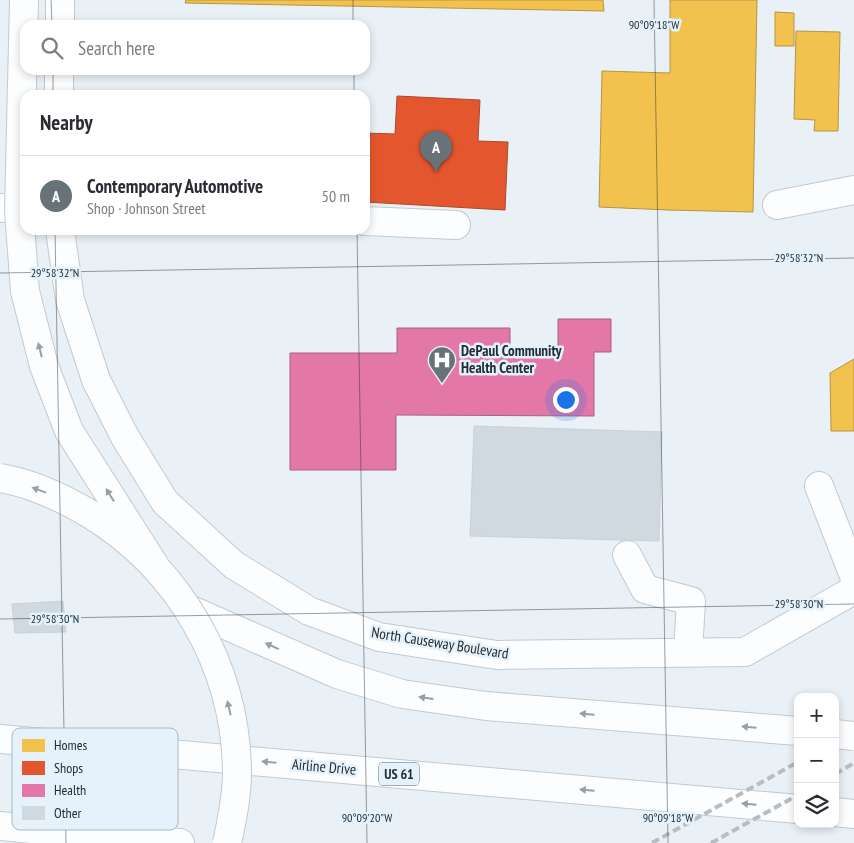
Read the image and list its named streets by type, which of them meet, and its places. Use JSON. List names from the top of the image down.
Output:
{
  "streets": {
    "main road": ["North Causeway Boulevard", "Airline Drive", "US 61"]
  },
  "places": {
    "hospital": ["DePaul Community Health Center"]
  },
  "legend": [
    "Homes",
    "Shops",
    "Health",
    "Other"
  ],
  "page": {
    "search": "Search here",
    "heading": "Nearby",
    "pins": "A",
    "list": [
      {
        "mark": "A",
        "name": "Contemporary Automotive",
        "note": "Shop · Johnson Street",
        "value": "50 m"
      }
    ],
    "map_buttons": ["+", "−"]
  },
  "coordinates": [
    "90°09'18\"W",
    "29°58'32\"N",
    "29°58'30\"N",
    "90°09'20\"W"
  ]
}
